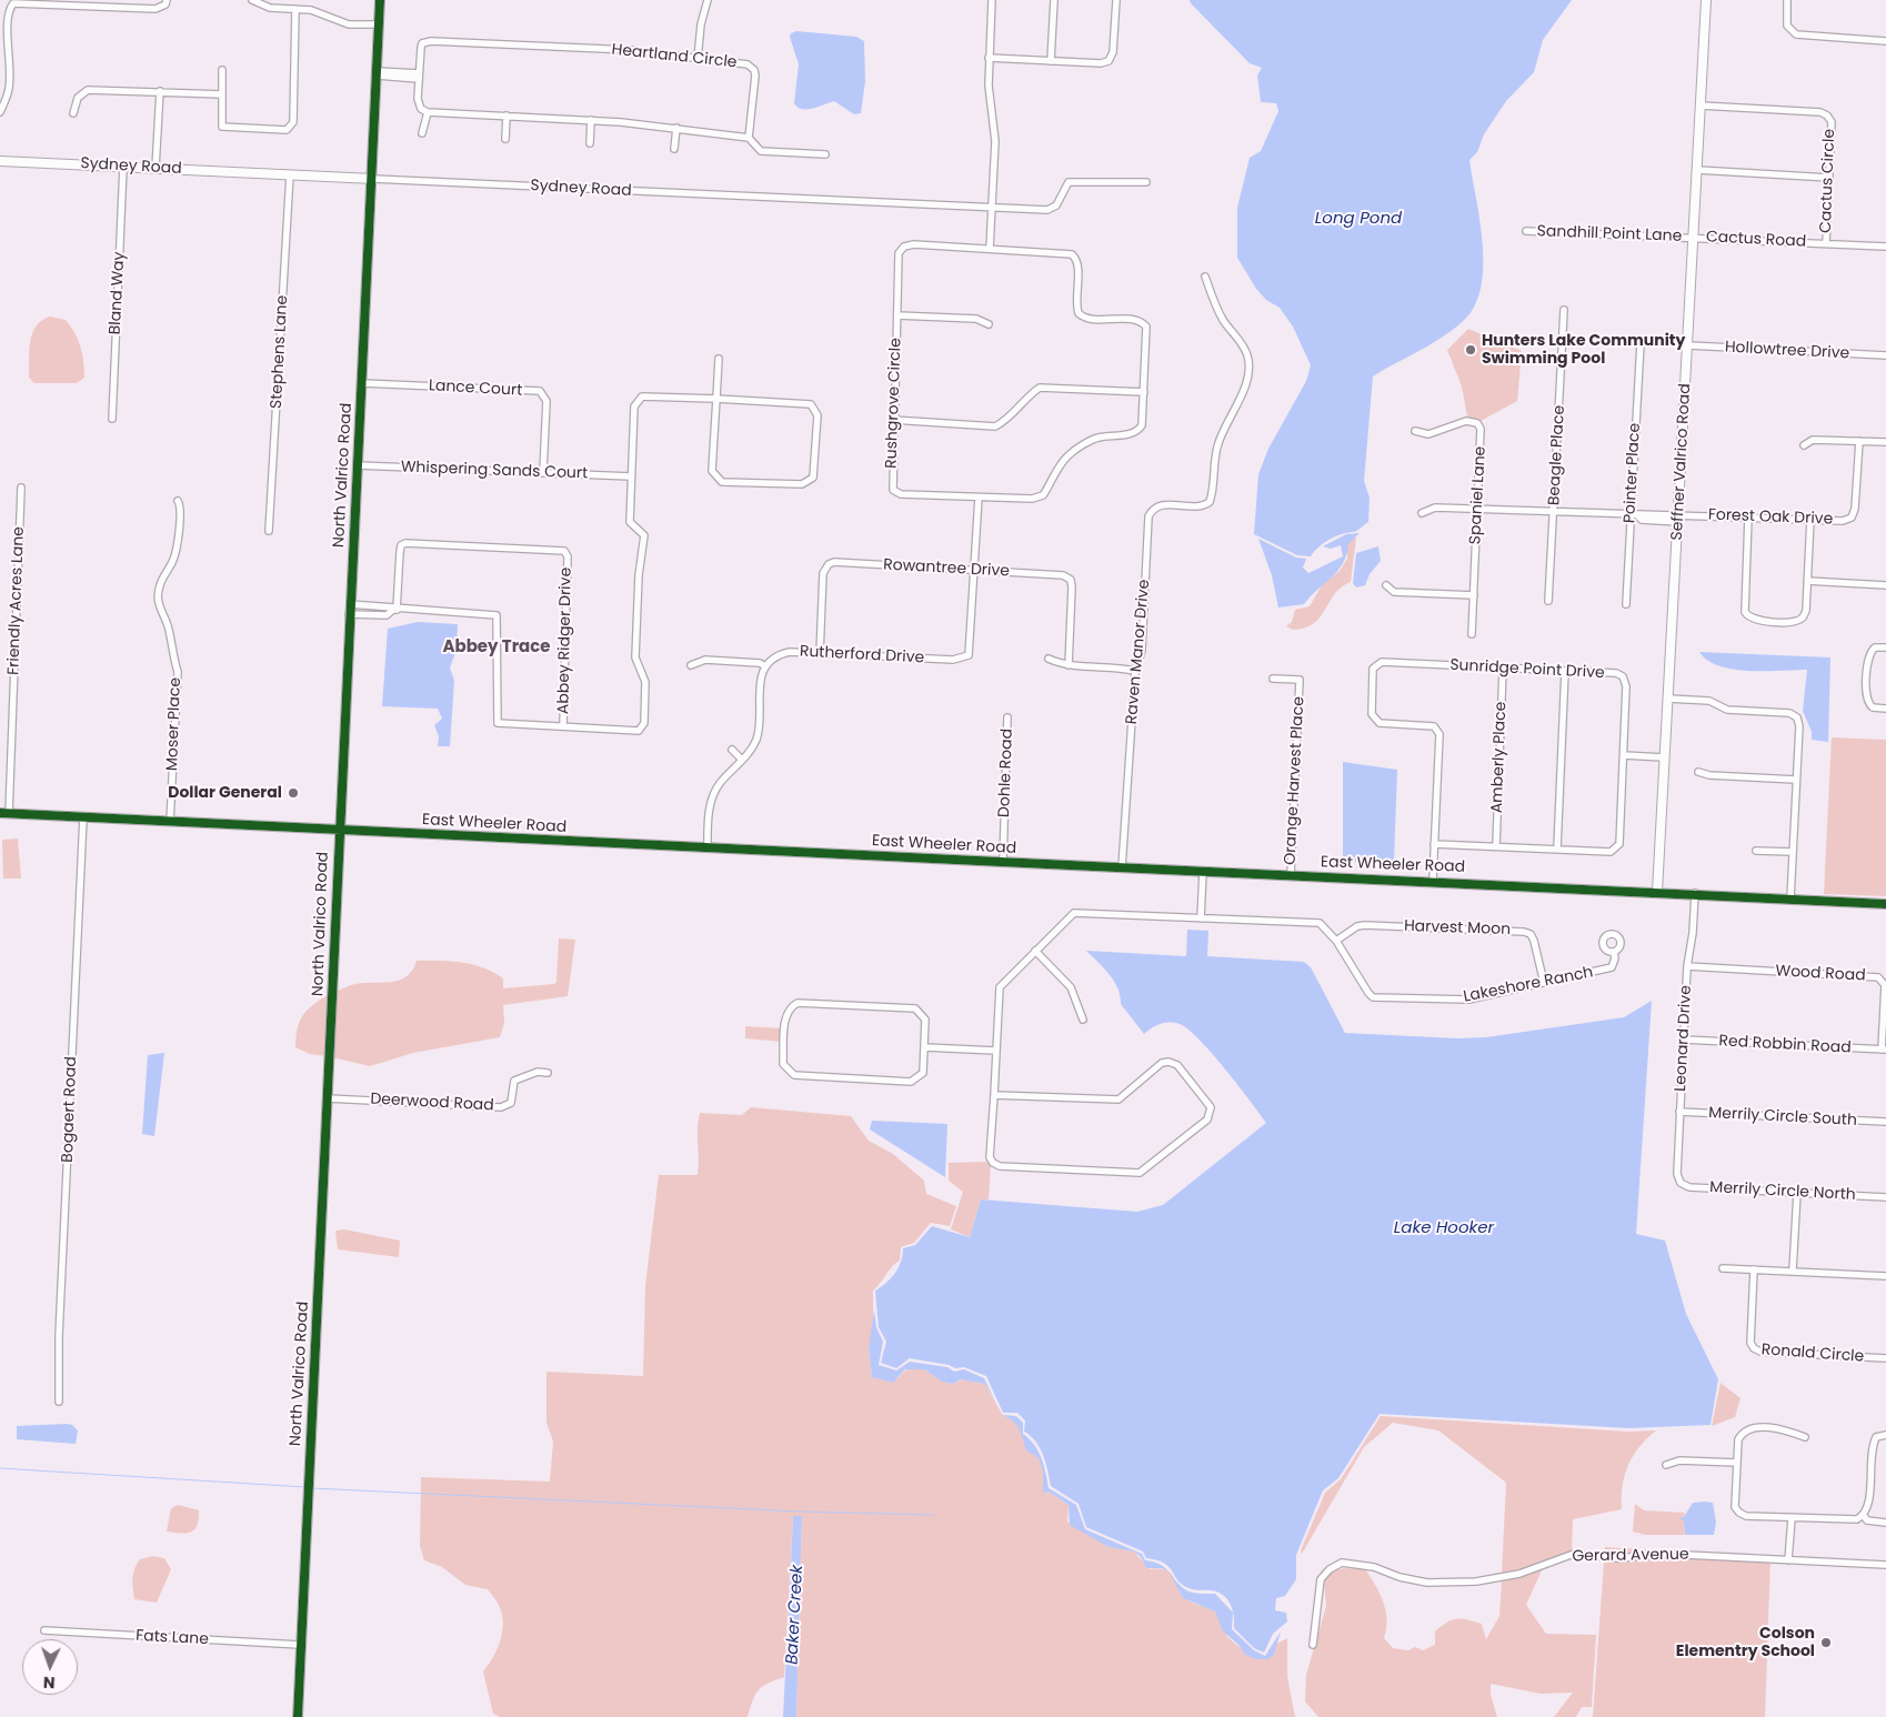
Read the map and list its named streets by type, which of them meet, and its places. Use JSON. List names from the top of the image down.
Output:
{
  "streets": {
    "street": [
      "Heartland Circle",
      "Sydney Road",
      "Cactus Circle",
      "Sandhill Point Lane",
      "Cactus Road",
      "Bland Way",
      "Hollowtree Drive",
      "Stephens Lane",
      "Lance Court",
      "Rushgrove Circle",
      "Beagle Place",
      "Seffner Valrico Road",
      "Whispering Sands Court",
      "Pointer Place",
      "North Valrico Road",
      "Spaniel Lane",
      "Forest Oak Drive",
      "Rowantree Drive",
      "Friendly Acres Lane",
      "Abbey Ridger Drive",
      "Raven Manor Drive",
      "Rutherford Drive",
      "Sunridge Point Drive",
      "Moser Place",
      "Amberly Place",
      "Dohle Road",
      "Orange Harvest Place",
      "East Wheeler Road",
      "Harvest Moon",
      "Wood Road",
      "Lakeshore Ranch",
      "Leonard Drive",
      "Red Robbin Road",
      "Deerwood Road",
      "Bogaert Road",
      "Merrily Circle South",
      "Merrily Circle North",
      "Ronald Circle",
      "Gerard Avenue",
      "Fats Lane"
    ]
  },
  "crossings": [
    ["Sydney Road", "Bland Way"],
    ["Sydney Road", "Stephens Lane"],
    ["Sydney Road", "North Valrico Road"],
    ["Cactus Circle", "Cactus Road"],
    ["Cactus Circle", "Seffner Valrico Road"],
    ["Sandhill Point Lane", "Cactus Road"],
    ["Sandhill Point Lane", "Seffner Valrico Road"],
    ["Cactus Road", "Seffner Valrico Road"],
    ["Hollowtree Drive", "Seffner Valrico Road"],
    ["Lance Court", "Whispering Sands Court"],
    ["Lance Court", "North Valrico Road"],
    ["Rushgrove Circle", "Rutherford Drive"],
    ["Beagle Place", "Forest Oak Drive"],
    ["Seffner Valrico Road", "Forest Oak Drive"],
    ["Seffner Valrico Road", "East Wheeler Road"],
    ["Whispering Sands Court", "North Valrico Road"],
    ["Pointer Place", "Forest Oak Drive"],
    ["North Valrico Road", "East Wheeler Road"],
    ["North Valrico Road", "Deerwood Road"],
    ["North Valrico Road", "Fats Lane"],
    ["Spaniel Lane", "Forest Oak Drive"],
    ["Rowantree Drive", "Rutherford Drive"],
    ["Friendly Acres Lane", "East Wheeler Road"],
    ["Raven Manor Drive", "East Wheeler Road"],
    ["Sunridge Point Drive", "Amberly Place"],
    ["Sunridge Point Drive", "East Wheeler Road"],
    ["Moser Place", "East Wheeler Road"],
    ["Dohle Road", "East Wheeler Road"],
    ["Orange Harvest Place", "East Wheeler Road"],
    ["East Wheeler Road", "Leonard Drive"],
    ["East Wheeler Road", "Bogaert Road"],
    ["Harvest Moon", "Lakeshore Ranch"],
    ["Wood Road", "Leonard Drive"],
    ["Wood Road", "Red Robbin Road"],
    ["Leonard Drive", "Red Robbin Road"],
    ["Leonard Drive", "Merrily Circle South"],
    ["Leonard Drive", "Merrily Circle North"]
  ],
  "districts": ["Abbey Trace"],
  "water": ["Long Pond", "Lake Hooker", "Baker Creek"],
  "places": ["Hunters Lake Community Swimming Pool", "Dollar General", "Colson Elementry School"],
  "north": "bottom"
}
